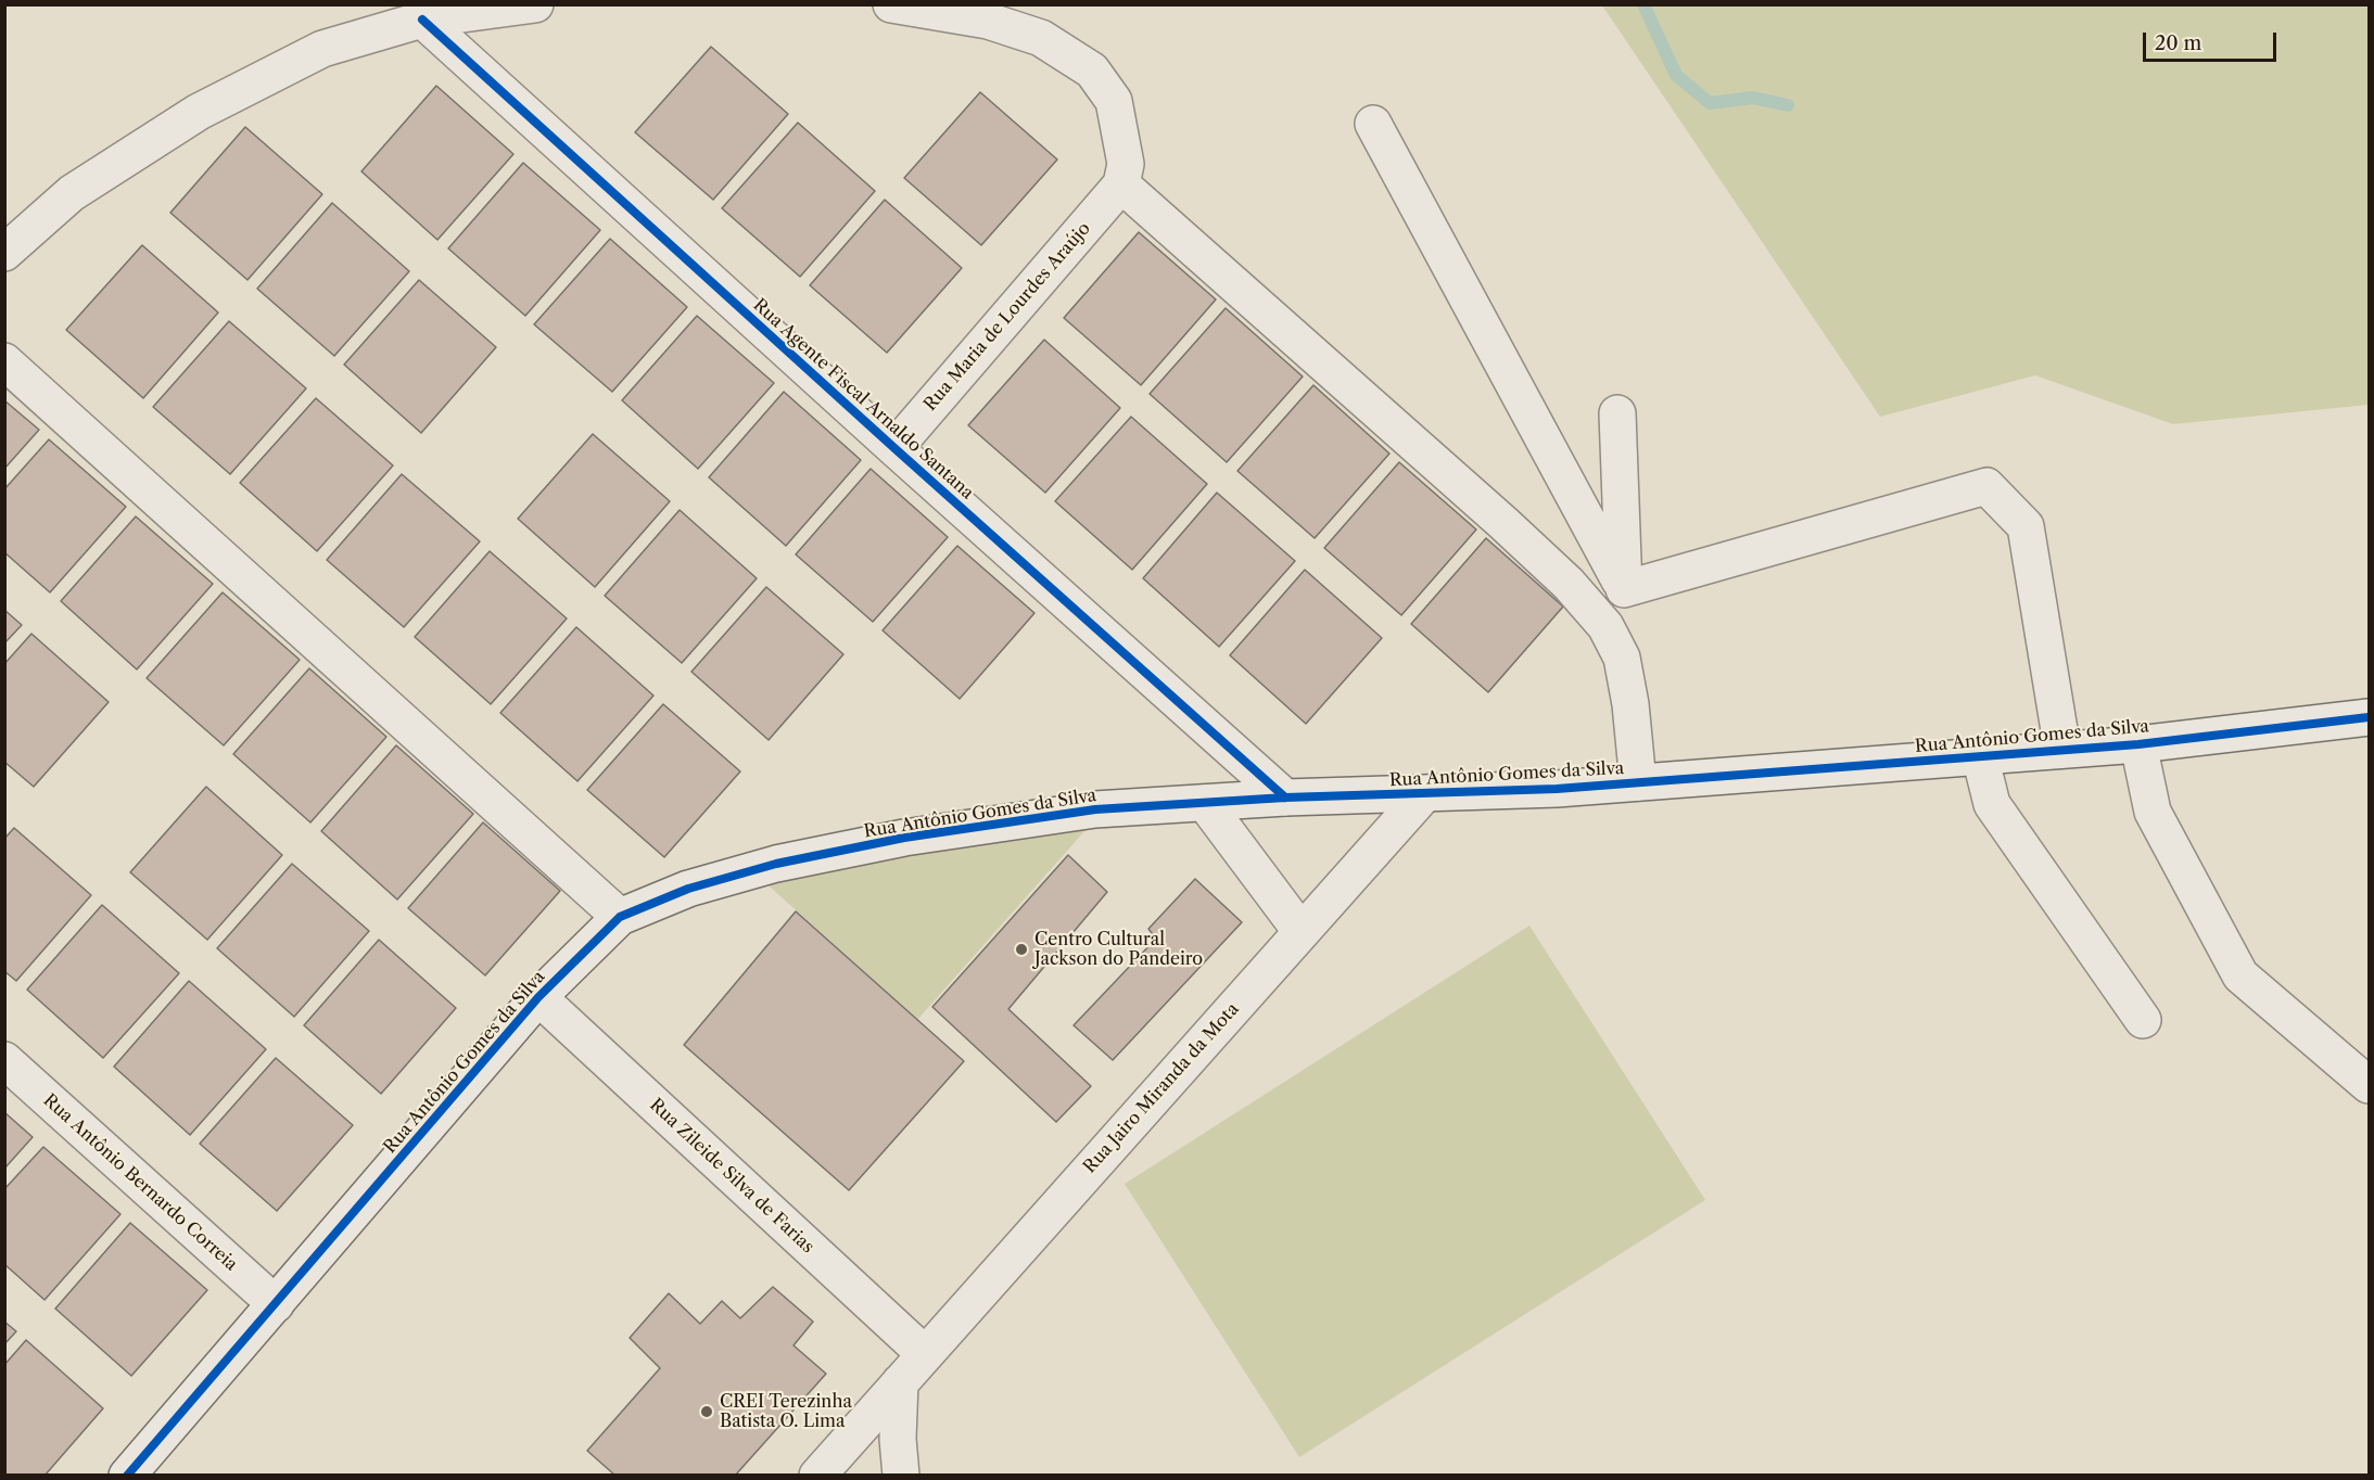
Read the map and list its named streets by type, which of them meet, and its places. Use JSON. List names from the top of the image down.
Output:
{
  "streets": {
    "street": [
      "Rua Maria de Lourdes Araújo",
      "Rua Agente Fiscal Arnaldo Santana",
      "Rua Antônio Gomes da Silva",
      "Rua Jairo Miranda da Mota",
      "Rua Zileide Silva de Farias",
      "Rua Antônio Bernardo Correia"
    ]
  },
  "crossings": [
    ["Rua Maria de Lourdes Araújo", "Rua Agente Fiscal Arnaldo Santana"],
    ["Rua Agente Fiscal Arnaldo Santana", "Rua Antônio Gomes da Silva"],
    ["Rua Antônio Gomes da Silva", "Rua Jairo Miranda da Mota"],
    ["Rua Antônio Gomes da Silva", "Rua Zileide Silva de Farias"],
    ["Rua Antônio Gomes da Silva", "Rua Antônio Bernardo Correia"],
    ["Rua Jairo Miranda da Mota", "Rua Zileide Silva de Farias"]
  ],
  "places": ["Centro Cultural Jackson do Pandeiro", "CREI Terezinha Batista O. Lima"],
  "scale_bar": "20 m"
}
